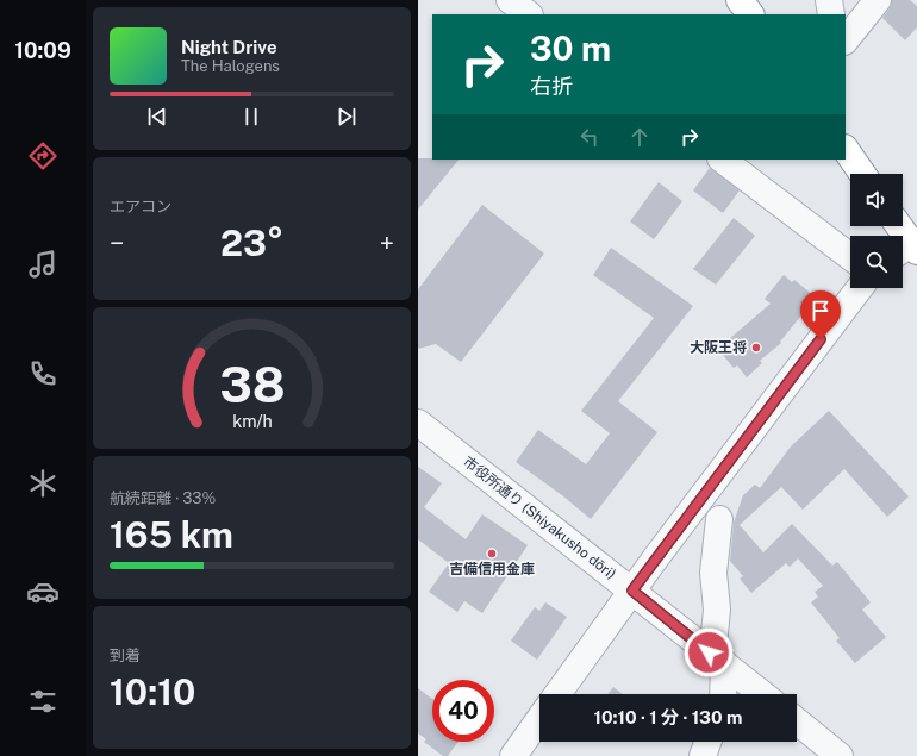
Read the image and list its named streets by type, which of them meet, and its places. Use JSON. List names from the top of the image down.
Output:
{
  "streets": {
    "street": ["市役所通り (Shiyakusho dōri)"]
  },
  "places": ["大阪王将", "吉備信用金庫"],
  "page": {
    "tabs": "10:09",
    "turn": ["30 m", "右折"],
    "song": ["Night Drive", "The Halogens"],
    "tile": [
      "エアコン",
      ["航続距離 · 33%", "165 km"],
      ["到着", "10:10"]
    ],
    "heat": ["−", "23°", "+"],
    "limit": "40",
    "trip": "10:10 · 1 分 · 130 m",
    "gauge": ["38", "km/h"]
  }
}
